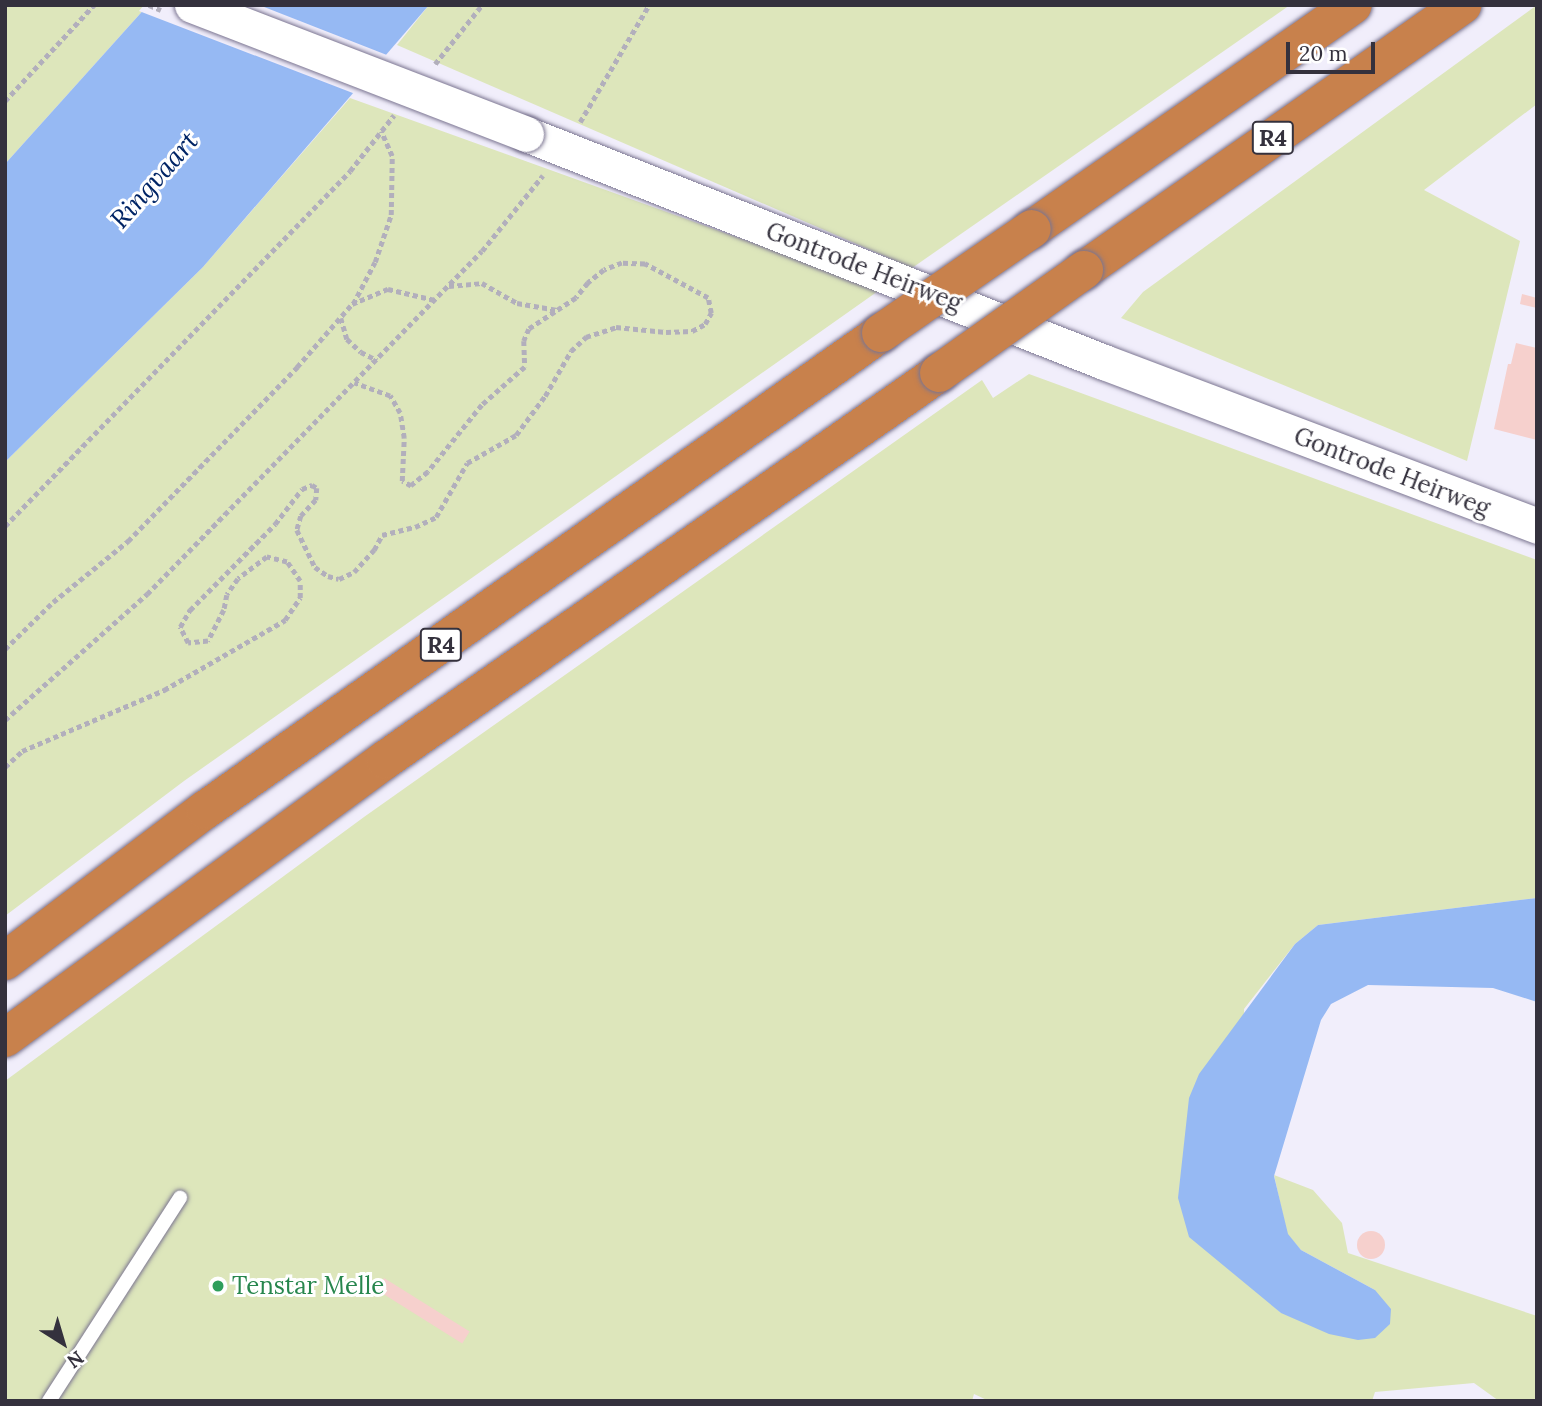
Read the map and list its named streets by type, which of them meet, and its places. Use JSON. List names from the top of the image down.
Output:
{
  "streets": {
    "highway": ["R4"],
    "street": ["Gontrode Heirweg"]
  },
  "water": ["Ringvaart"],
  "places": ["Tenstar Melle"],
  "scale_bar": "20 m",
  "north": "bottom right"
}
